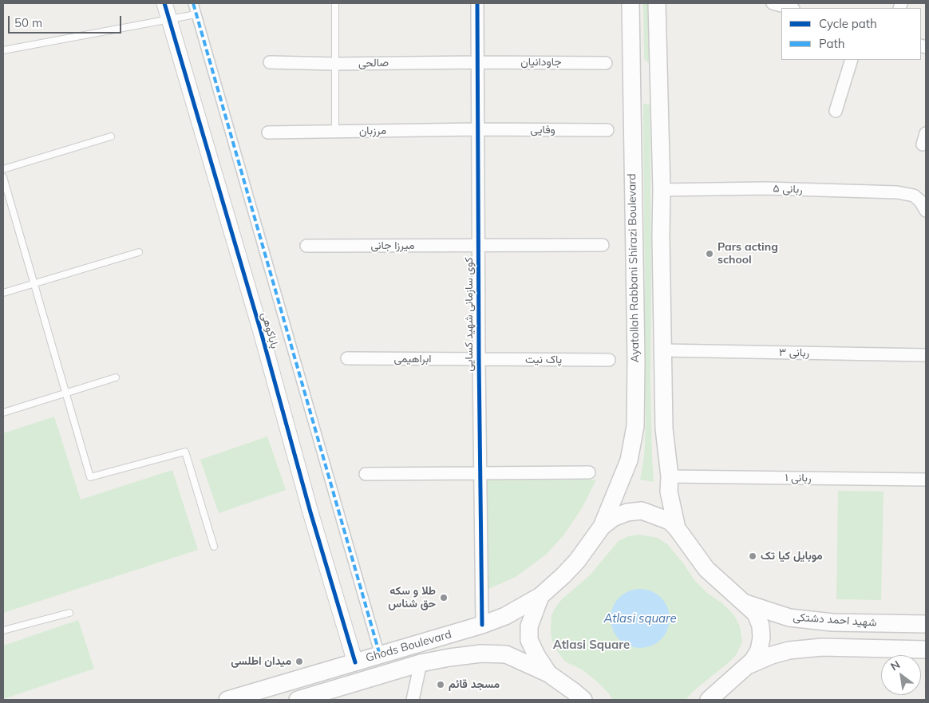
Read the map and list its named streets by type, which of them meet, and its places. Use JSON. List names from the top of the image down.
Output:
{
  "streets": {
    "main road": ["Ayatollah Rabbani Shirazi Boulevard", "شهید احمد دشتکی", "Ghods Boulevard"],
    "street": [
      "جاودانیان",
      "صالحی",
      "وفایی",
      "مرزبان",
      "ربانی ۵",
      "میرزا جانی",
      "کوی سازمانی شهید کسایی",
      "باباکوهی",
      "ربانی ۳",
      "ابراهیمی",
      "پاک نیت",
      "ربانی ۱"
    ]
  },
  "crossings": [
    ["جاودانیان", "صالحی"],
    ["جاودانیان", "کوی سازمانی شهید کسایی"],
    ["صالحی", "کوی سازمانی شهید کسایی"],
    ["وفایی", "مرزبان"],
    ["وفایی", "کوی سازمانی شهید کسایی"],
    ["مرزبان", "کوی سازمانی شهید کسایی"],
    ["میرزا جانی", "کوی سازمانی شهید کسایی"],
    ["کوی سازمانی شهید کسایی", "ابراهیمی"],
    ["کوی سازمانی شهید کسایی", "پاک نیت"],
    ["کوی سازمانی شهید کسایی", "Ghods Boulevard"],
    ["باباکوهی", "Ghods Boulevard"],
    ["ابراهیمی", "پاک نیت"]
  ],
  "districts": ["Atlasi Square"],
  "water": ["Atlasi square"],
  "places": [
    "Pars acting school",
    "موبایل کیا تک",
    "طلا و سکه حق شناس",
    "میدان اطلسی",
    "مسجد قائم"
  ],
  "legend": ["Cycle path", "Path"],
  "scale_bar": "50 m",
  "north": "top left"
}
